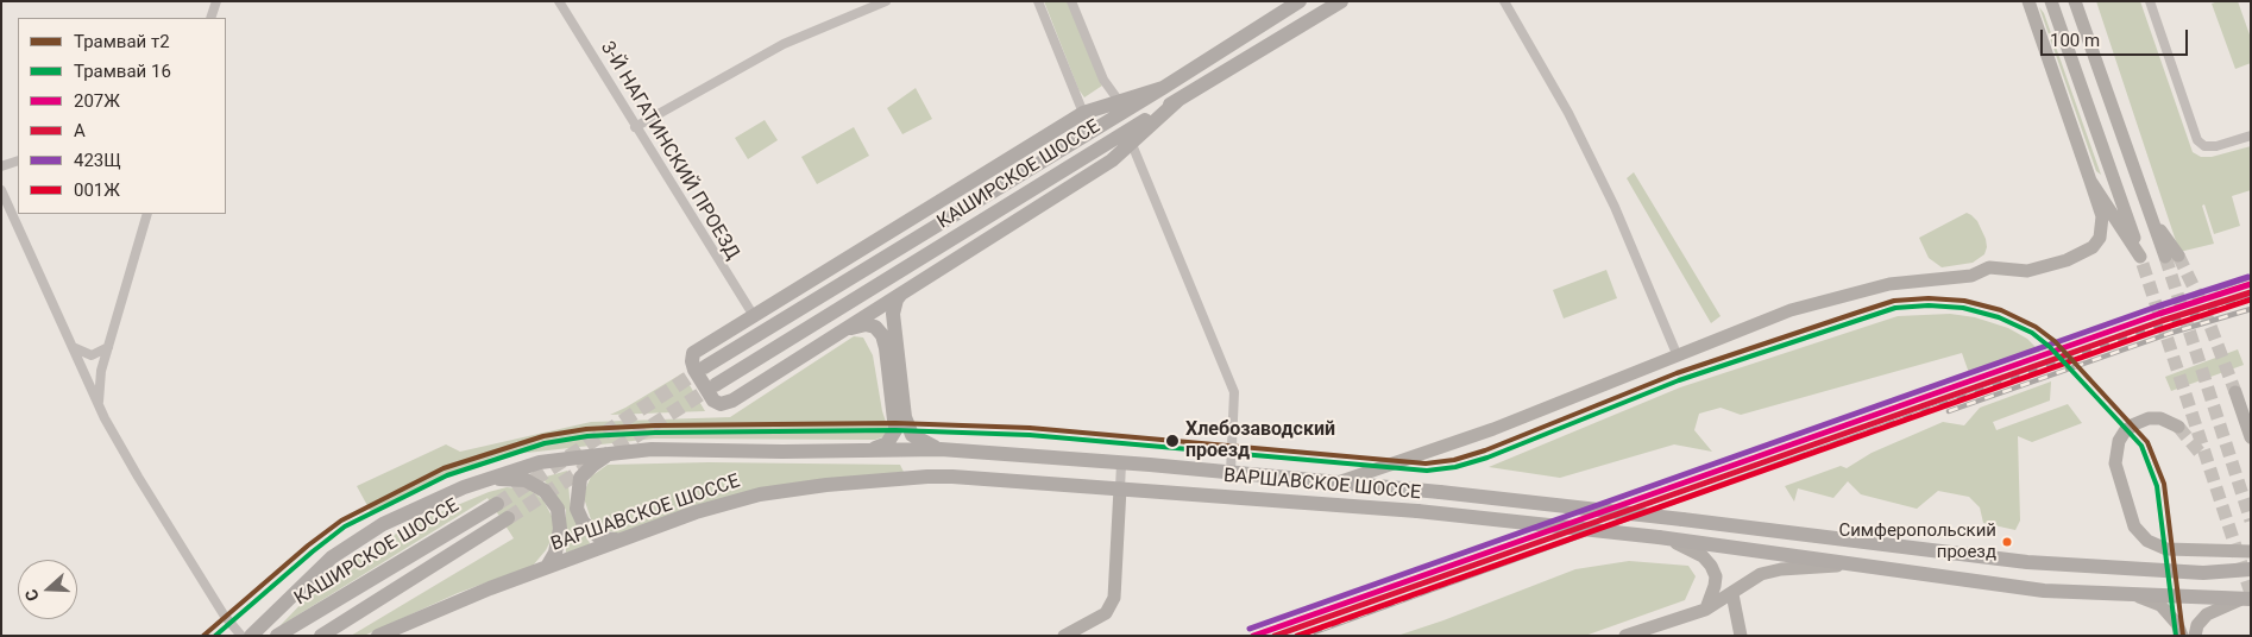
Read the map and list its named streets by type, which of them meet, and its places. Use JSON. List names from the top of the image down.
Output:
{
  "streets": {
    "main road": ["КАШИРСКОЕ ШОССЕ", "ВАРШАВСКОЕ ШОССЕ"],
    "street": ["3-Й НАГАТИНСКИЙ ПРОЕЗД"]
  },
  "places": ["Хлебозаводский проезд", "Симферопольский проезд"],
  "lines": [
    "transit line 423Щ",
    "transit line 207Ж",
    "transit line A",
    "tram line т2",
    "transit line 001Ж",
    "tram line 16"
  ],
  "legend": [
    "Трамвай т2",
    "Трамвай 16",
    "207Ж",
    "A",
    "423Щ",
    "001Ж"
  ],
  "scale_bar": "100 m",
  "north": "left"
}
